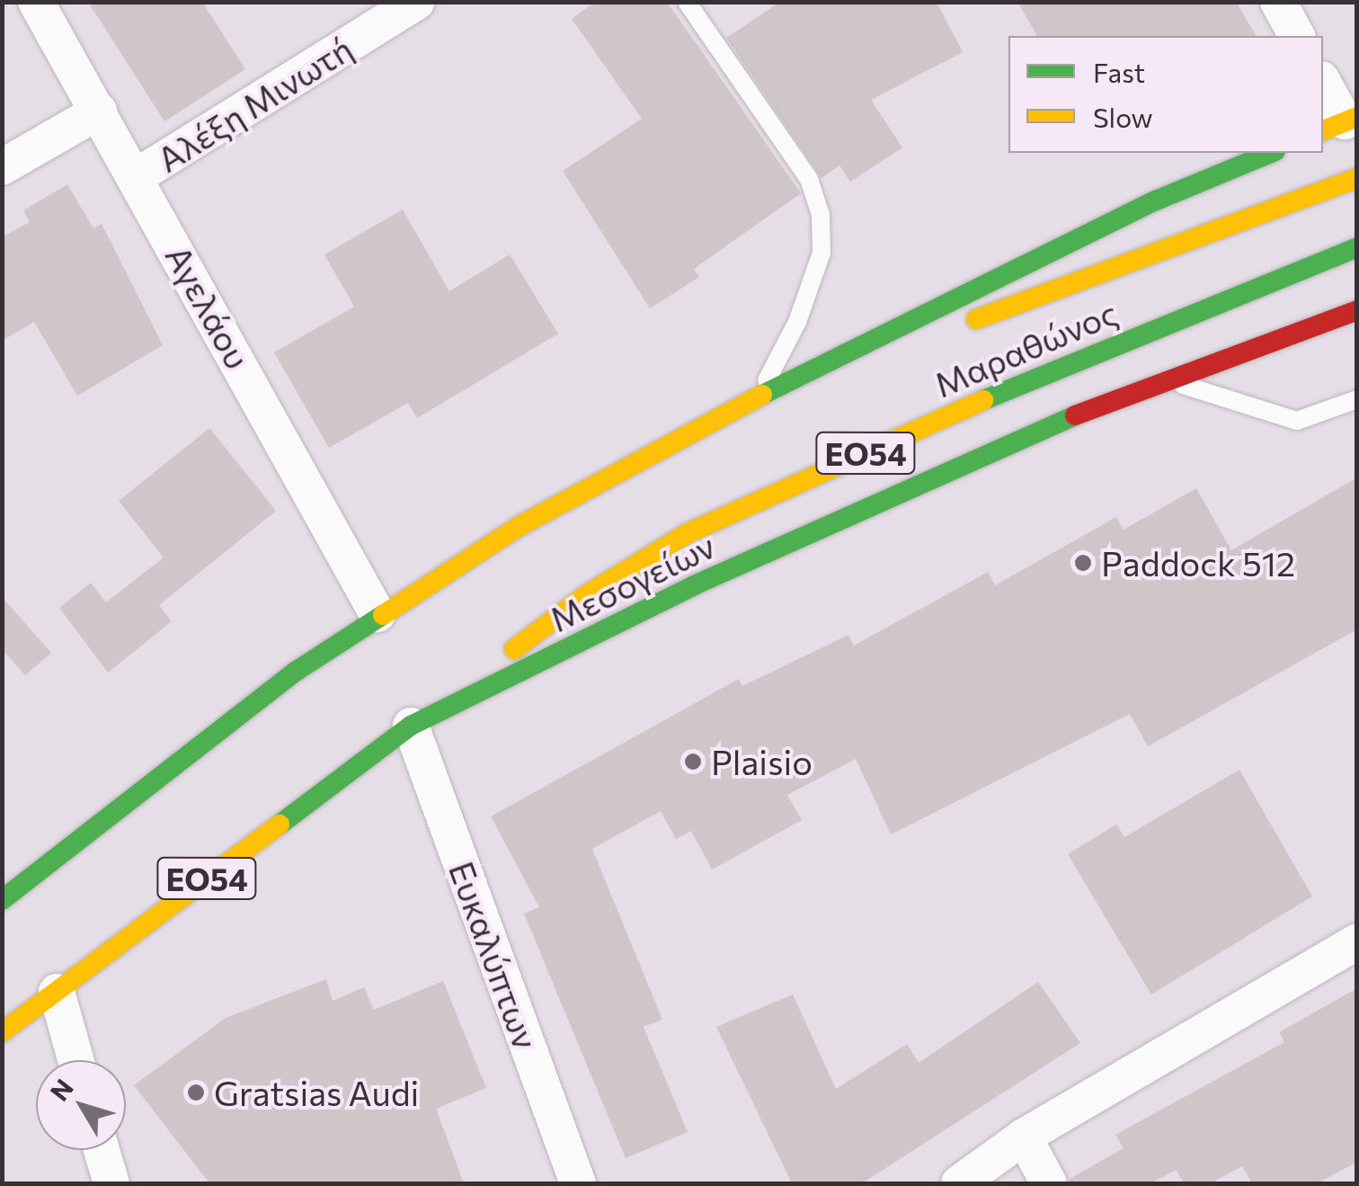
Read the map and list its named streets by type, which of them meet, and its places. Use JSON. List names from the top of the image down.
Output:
{
  "streets": {
    "main road": ["Μαραθώνος", "ΕΟ54", "Μεσογείων"],
    "street": ["Αλέξη Μινωτή", "Αγελάου", "Ευκαλύπτων"]
  },
  "crossings": [
    ["Αλέξη Μινωτή", "Αγελάου"],
    ["Αγελάου", "ΕΟ54"],
    ["Μαραθώνος", "ΕΟ54"],
    ["Μαραθώνος", "Μεσογείων"],
    ["Μαραθώνος", "Ευκαλύπτων"],
    ["Μεσογείων", "Ευκαλύπτων"]
  ],
  "places": ["Paddock 512", "Plaisio", "Gratsias Audi"],
  "legend": ["Fast", "Slow"],
  "north": "top left"
}
